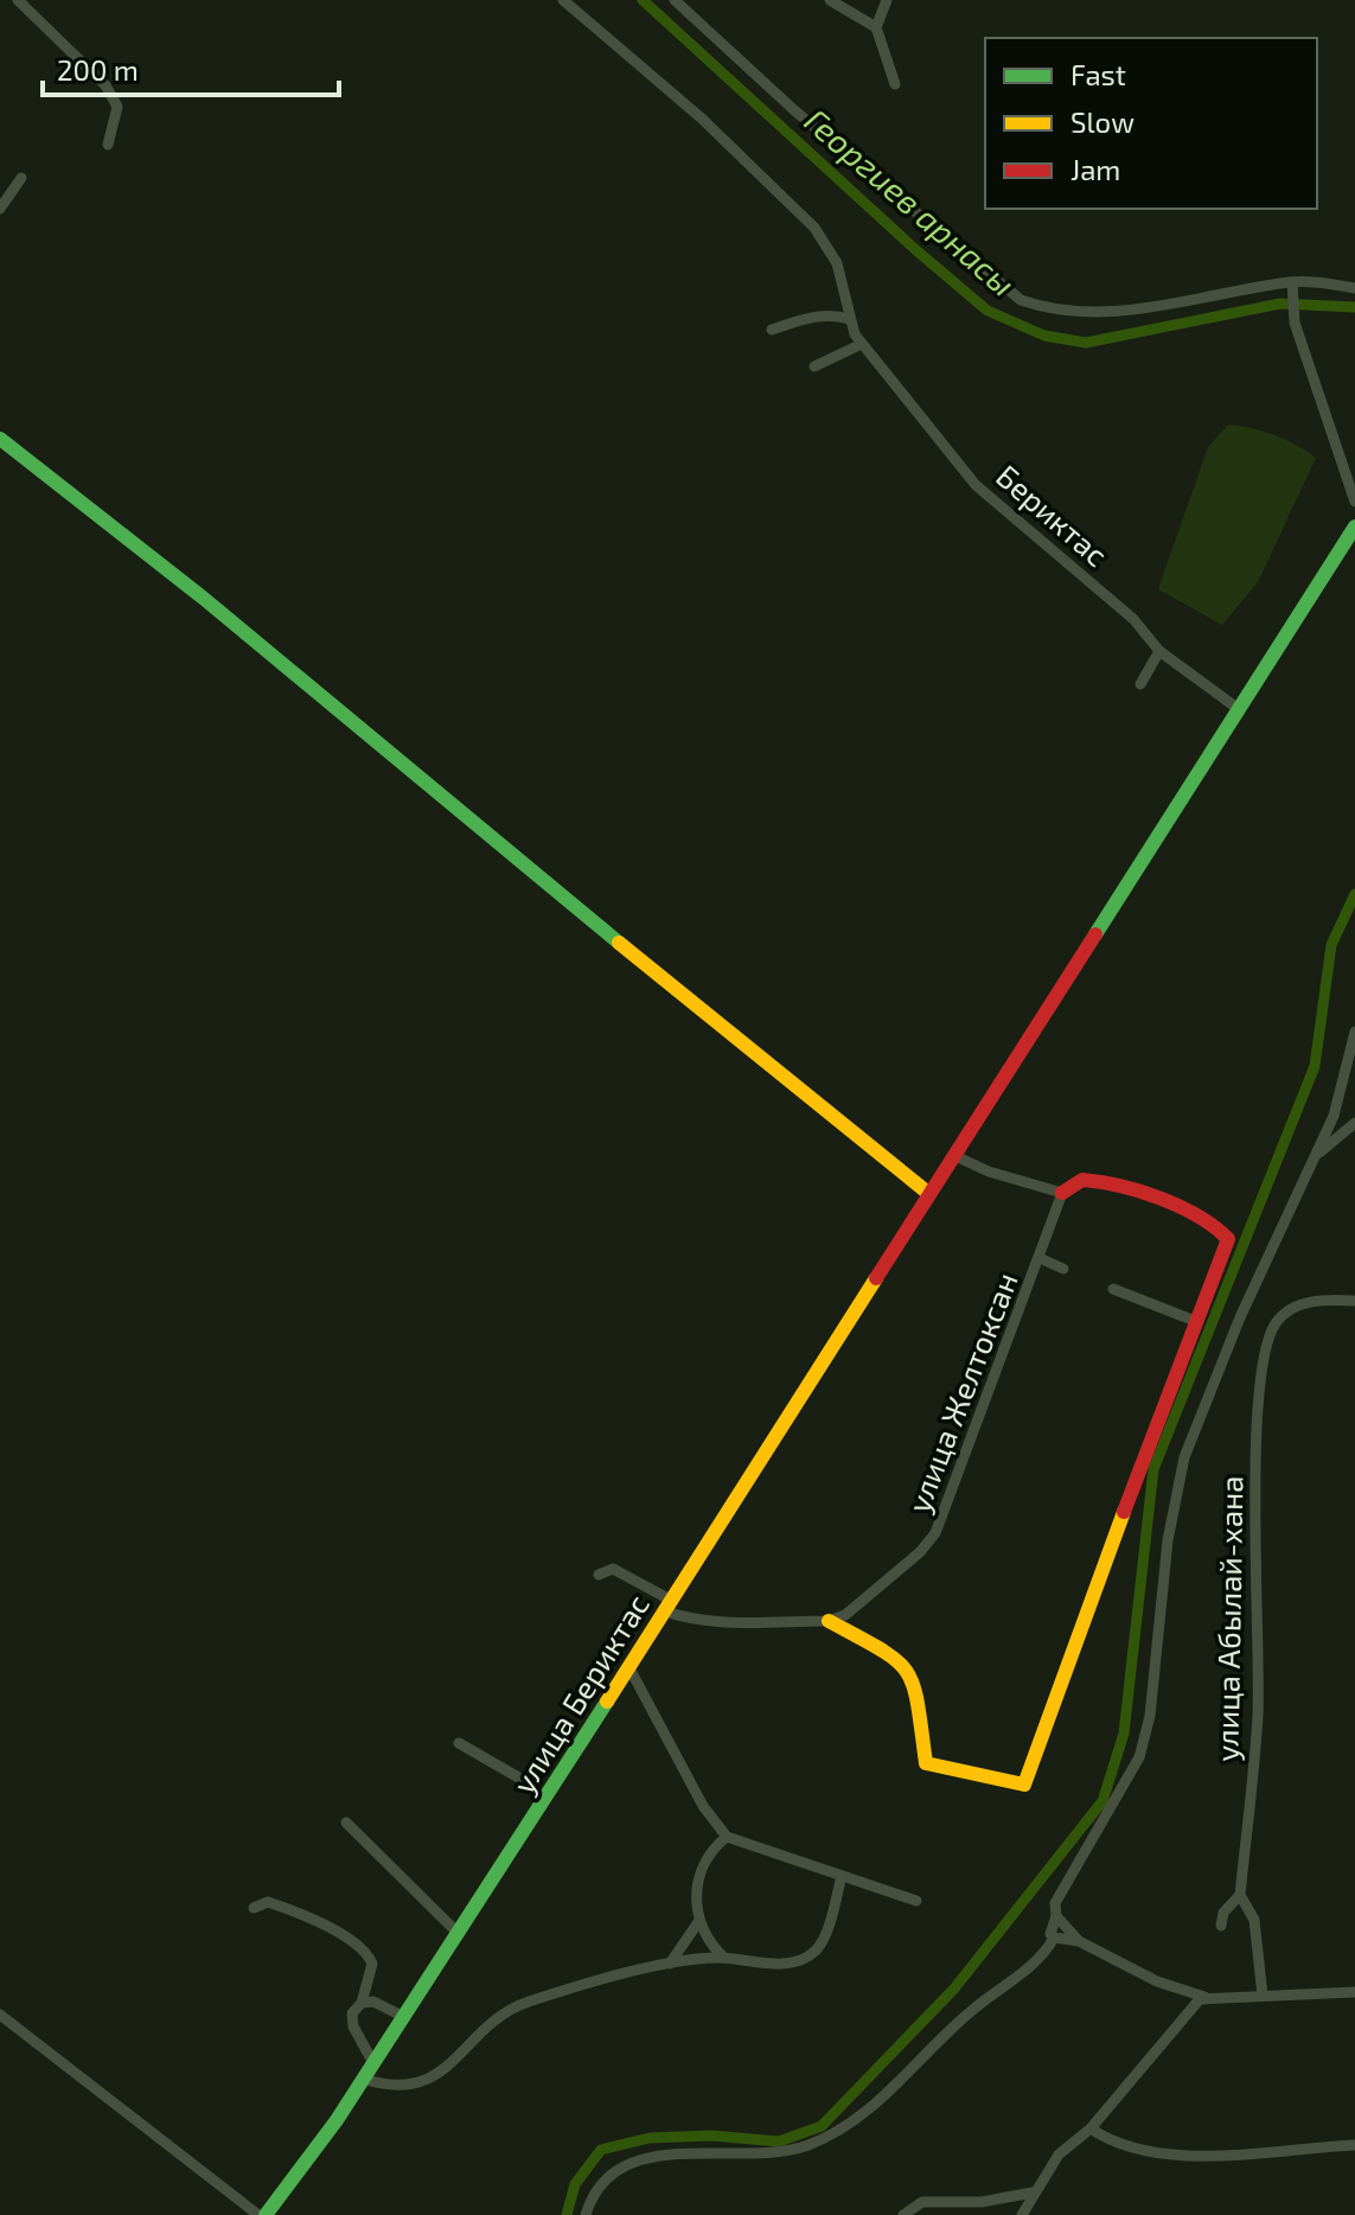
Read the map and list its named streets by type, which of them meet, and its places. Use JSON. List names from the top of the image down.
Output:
{
  "streets": {
    "street": [
      "Бериктас",
      "улица Желтоксан",
      "улица Абылай-хана",
      "улица Бериктас"
    ]
  },
  "crossings": [
    ["Бериктас", "улица Бериктас"]
  ],
  "water": ["Георгиев арнасы"],
  "legend": ["Fast", "Slow", "Jam"],
  "scale_bar": "200 m"
}
